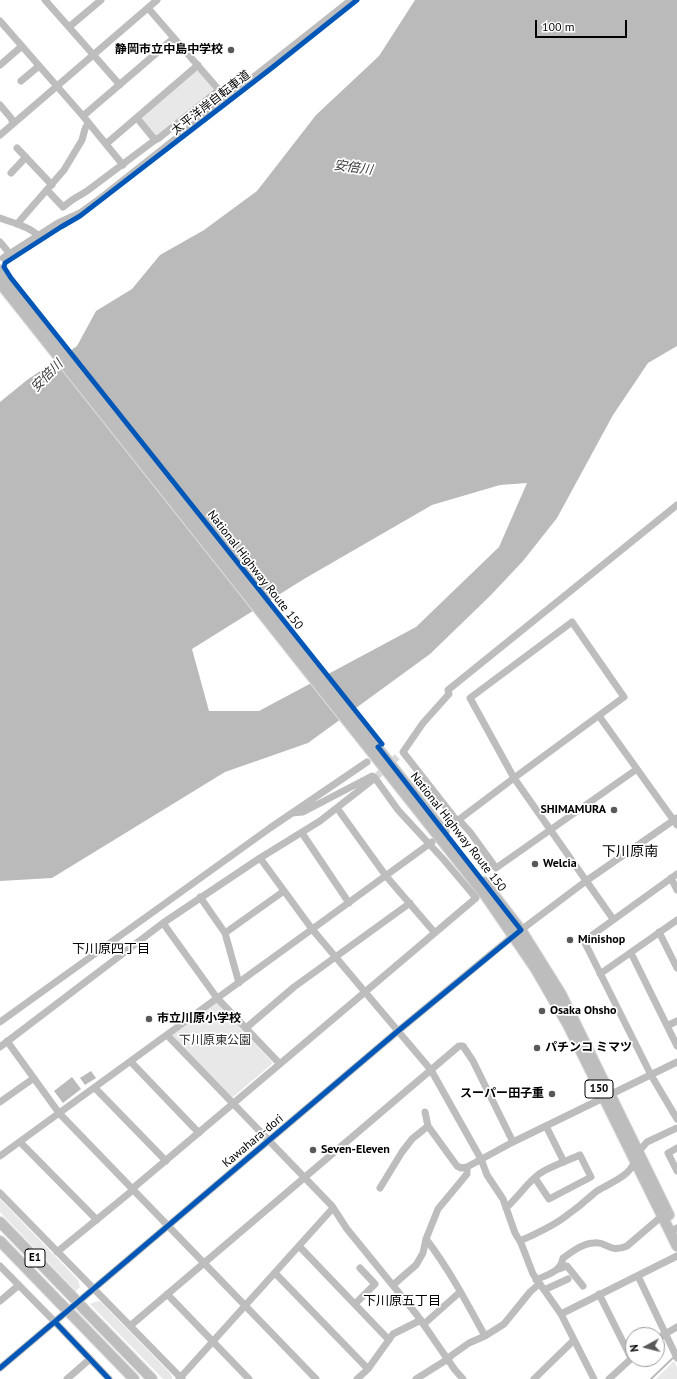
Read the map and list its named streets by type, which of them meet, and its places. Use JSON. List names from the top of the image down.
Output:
{
  "streets": {
    "highway": ["National Highway Route 150", "150", "E1"],
    "street": ["Kawahara-dori"],
    "cycle path": ["太平洋岸自転車道"]
  },
  "crossings": [
    ["National Highway Route 150", "Kawahara-dori"]
  ],
  "districts": ["下川原南", "下川原四丁目", "下川原五丁目"],
  "water": ["安倍川"],
  "parks": ["下川原東公園"],
  "places": [
    "静岡市立中島中学校",
    "SHIMAMURA",
    "Welcia",
    "Minishop",
    "Osaka Ohsho",
    "市立川原小学校",
    "パチンコ ミマツ",
    "スーパー田子重",
    "Seven-Eleven"
  ],
  "scale_bar": "100 m",
  "north": "left"
}
